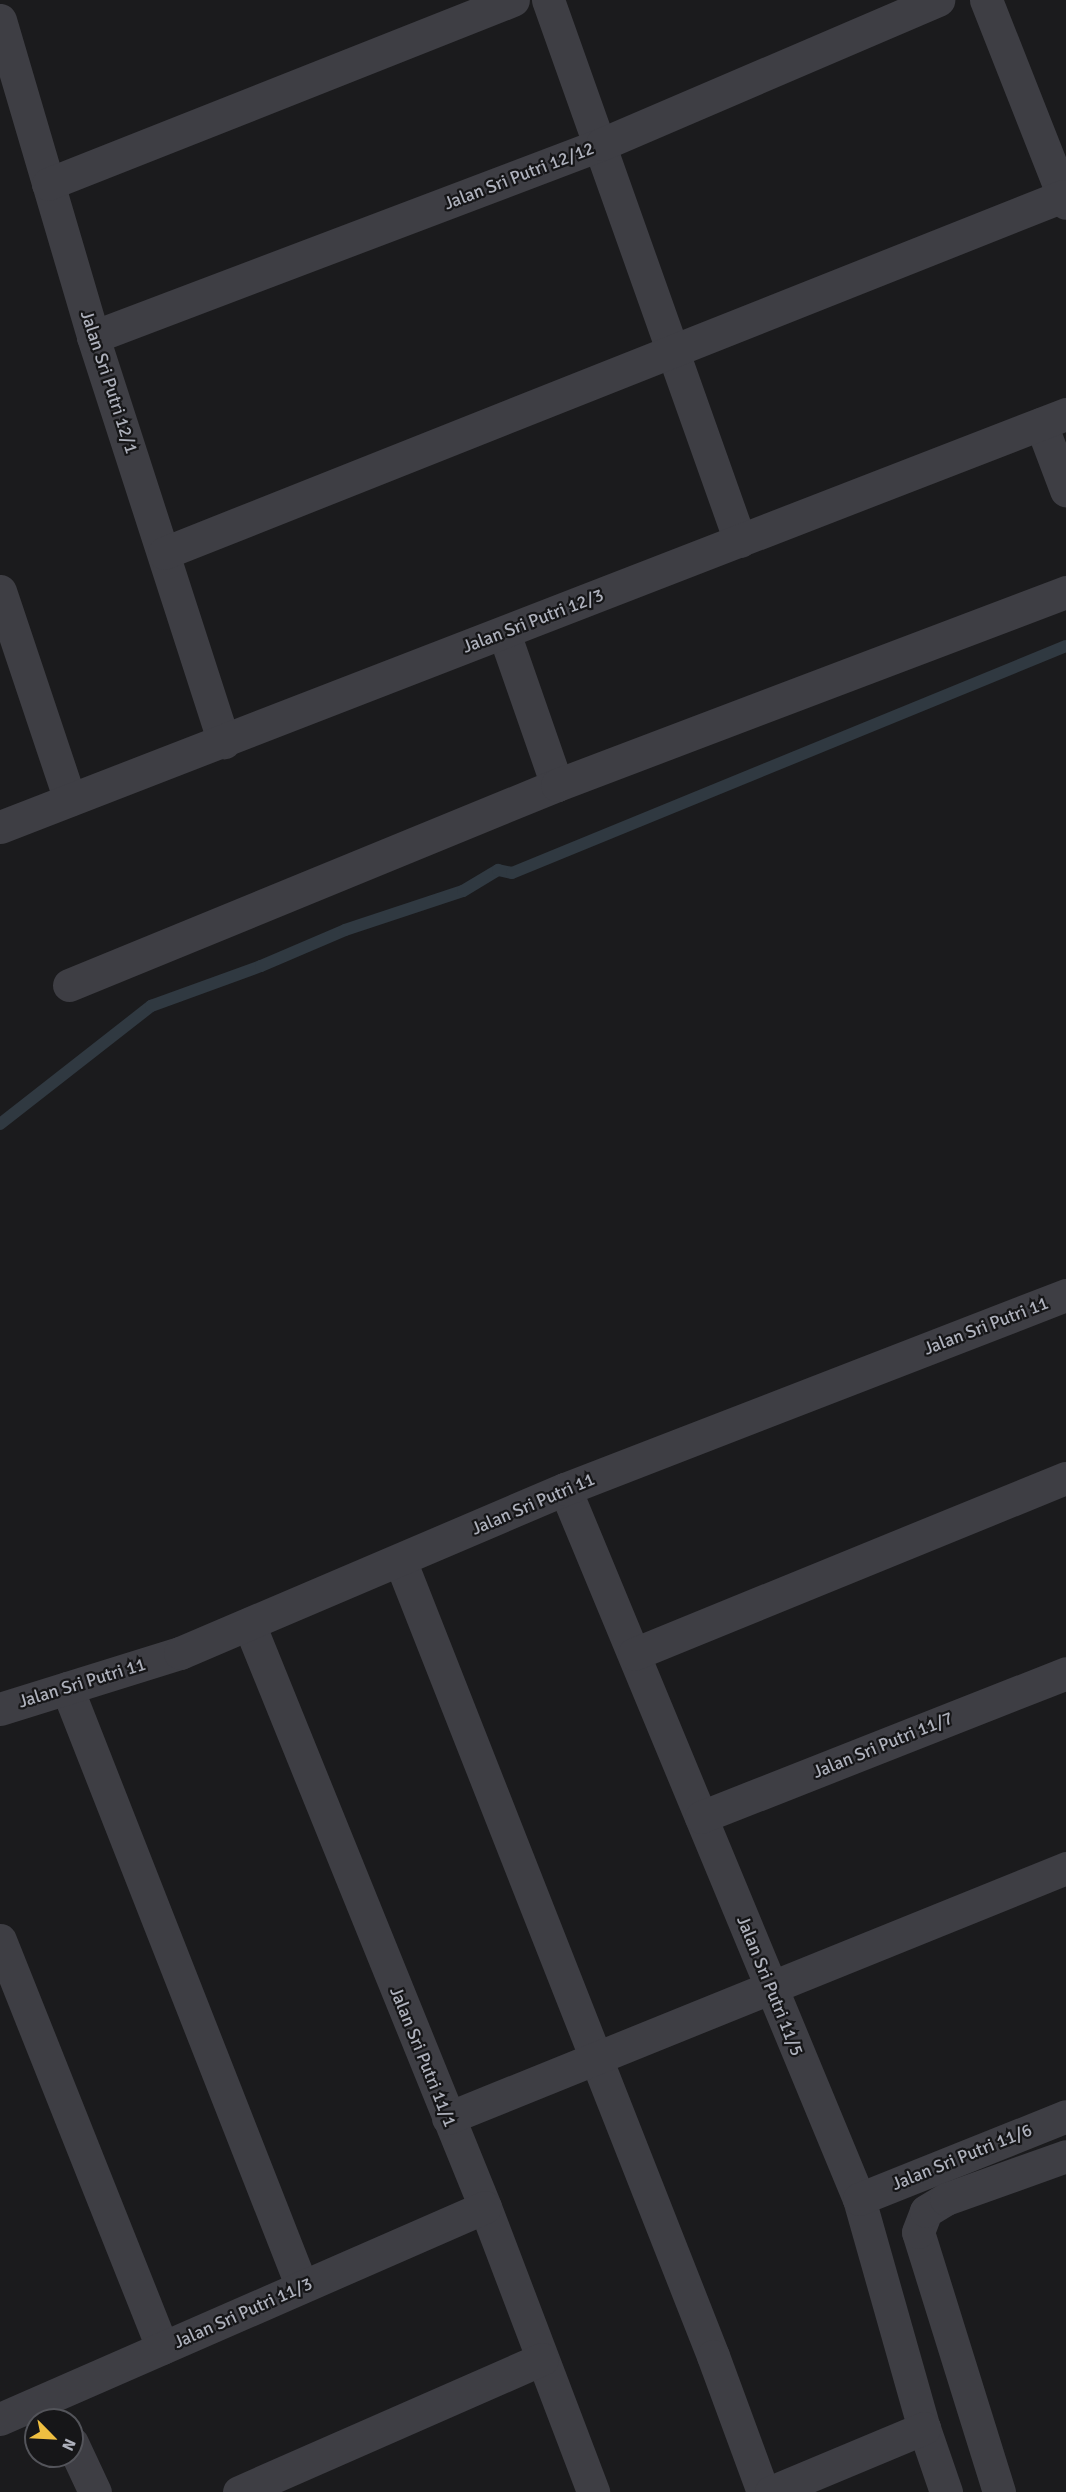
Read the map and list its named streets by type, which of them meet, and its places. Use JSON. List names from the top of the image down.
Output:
{
  "streets": {
    "street": [
      "Jalan Sri Putri 12/12",
      "Jalan Sri Putri 12/1",
      "Jalan Sri Putri 12/3",
      "Jalan Sri Putri 11",
      "Jalan Sri Putri 11/7",
      "Jalan Sri Putri 11/5",
      "Jalan Sri Putri 11/1",
      "Jalan Sri Putri 11/6",
      "Jalan Sri Putri 11/3"
    ]
  },
  "crossings": [
    ["Jalan Sri Putri 12/12", "Jalan Sri Putri 12/1"],
    ["Jalan Sri Putri 12/1", "Jalan Sri Putri 12/3"],
    ["Jalan Sri Putri 11", "Jalan Sri Putri 11/5"],
    ["Jalan Sri Putri 11", "Jalan Sri Putri 11/1"],
    ["Jalan Sri Putri 11/7", "Jalan Sri Putri 11/5"],
    ["Jalan Sri Putri 11/5", "Jalan Sri Putri 11/6"],
    ["Jalan Sri Putri 11/1", "Jalan Sri Putri 11/3"]
  ],
  "north": "bottom right"
}
